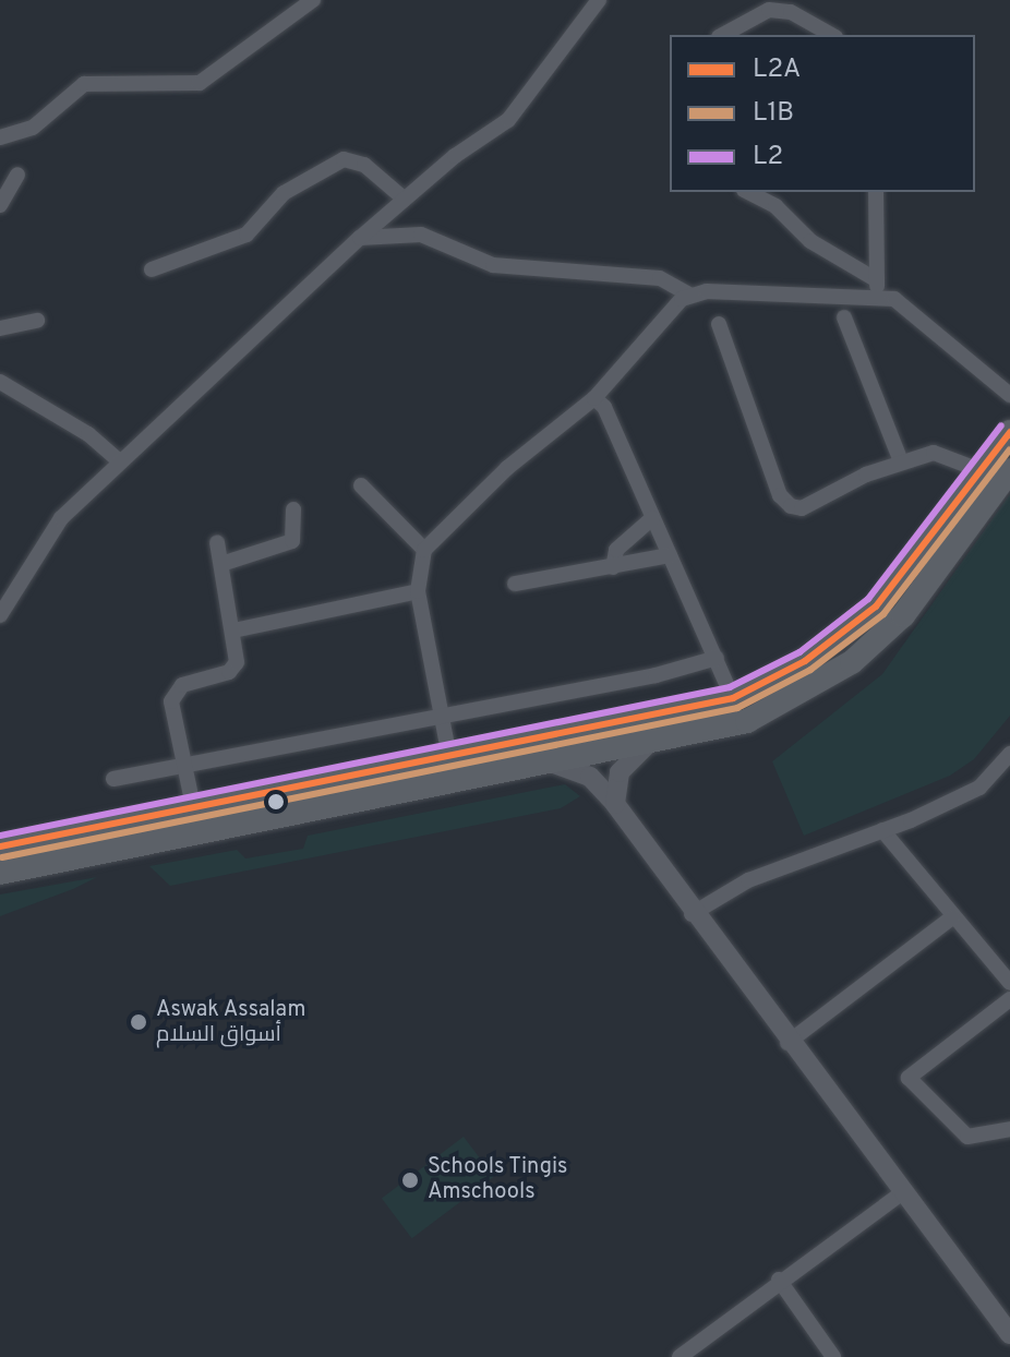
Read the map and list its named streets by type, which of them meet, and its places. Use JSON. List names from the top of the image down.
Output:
{
  "places": ["Aswak Assalam أسواق السلام", "Schools Tingis Amschools"],
  "lines": ["transit line L2", "transit line L2A", "transit line L1B"],
  "legend": ["L2A", "L1B", "L2"]
}
